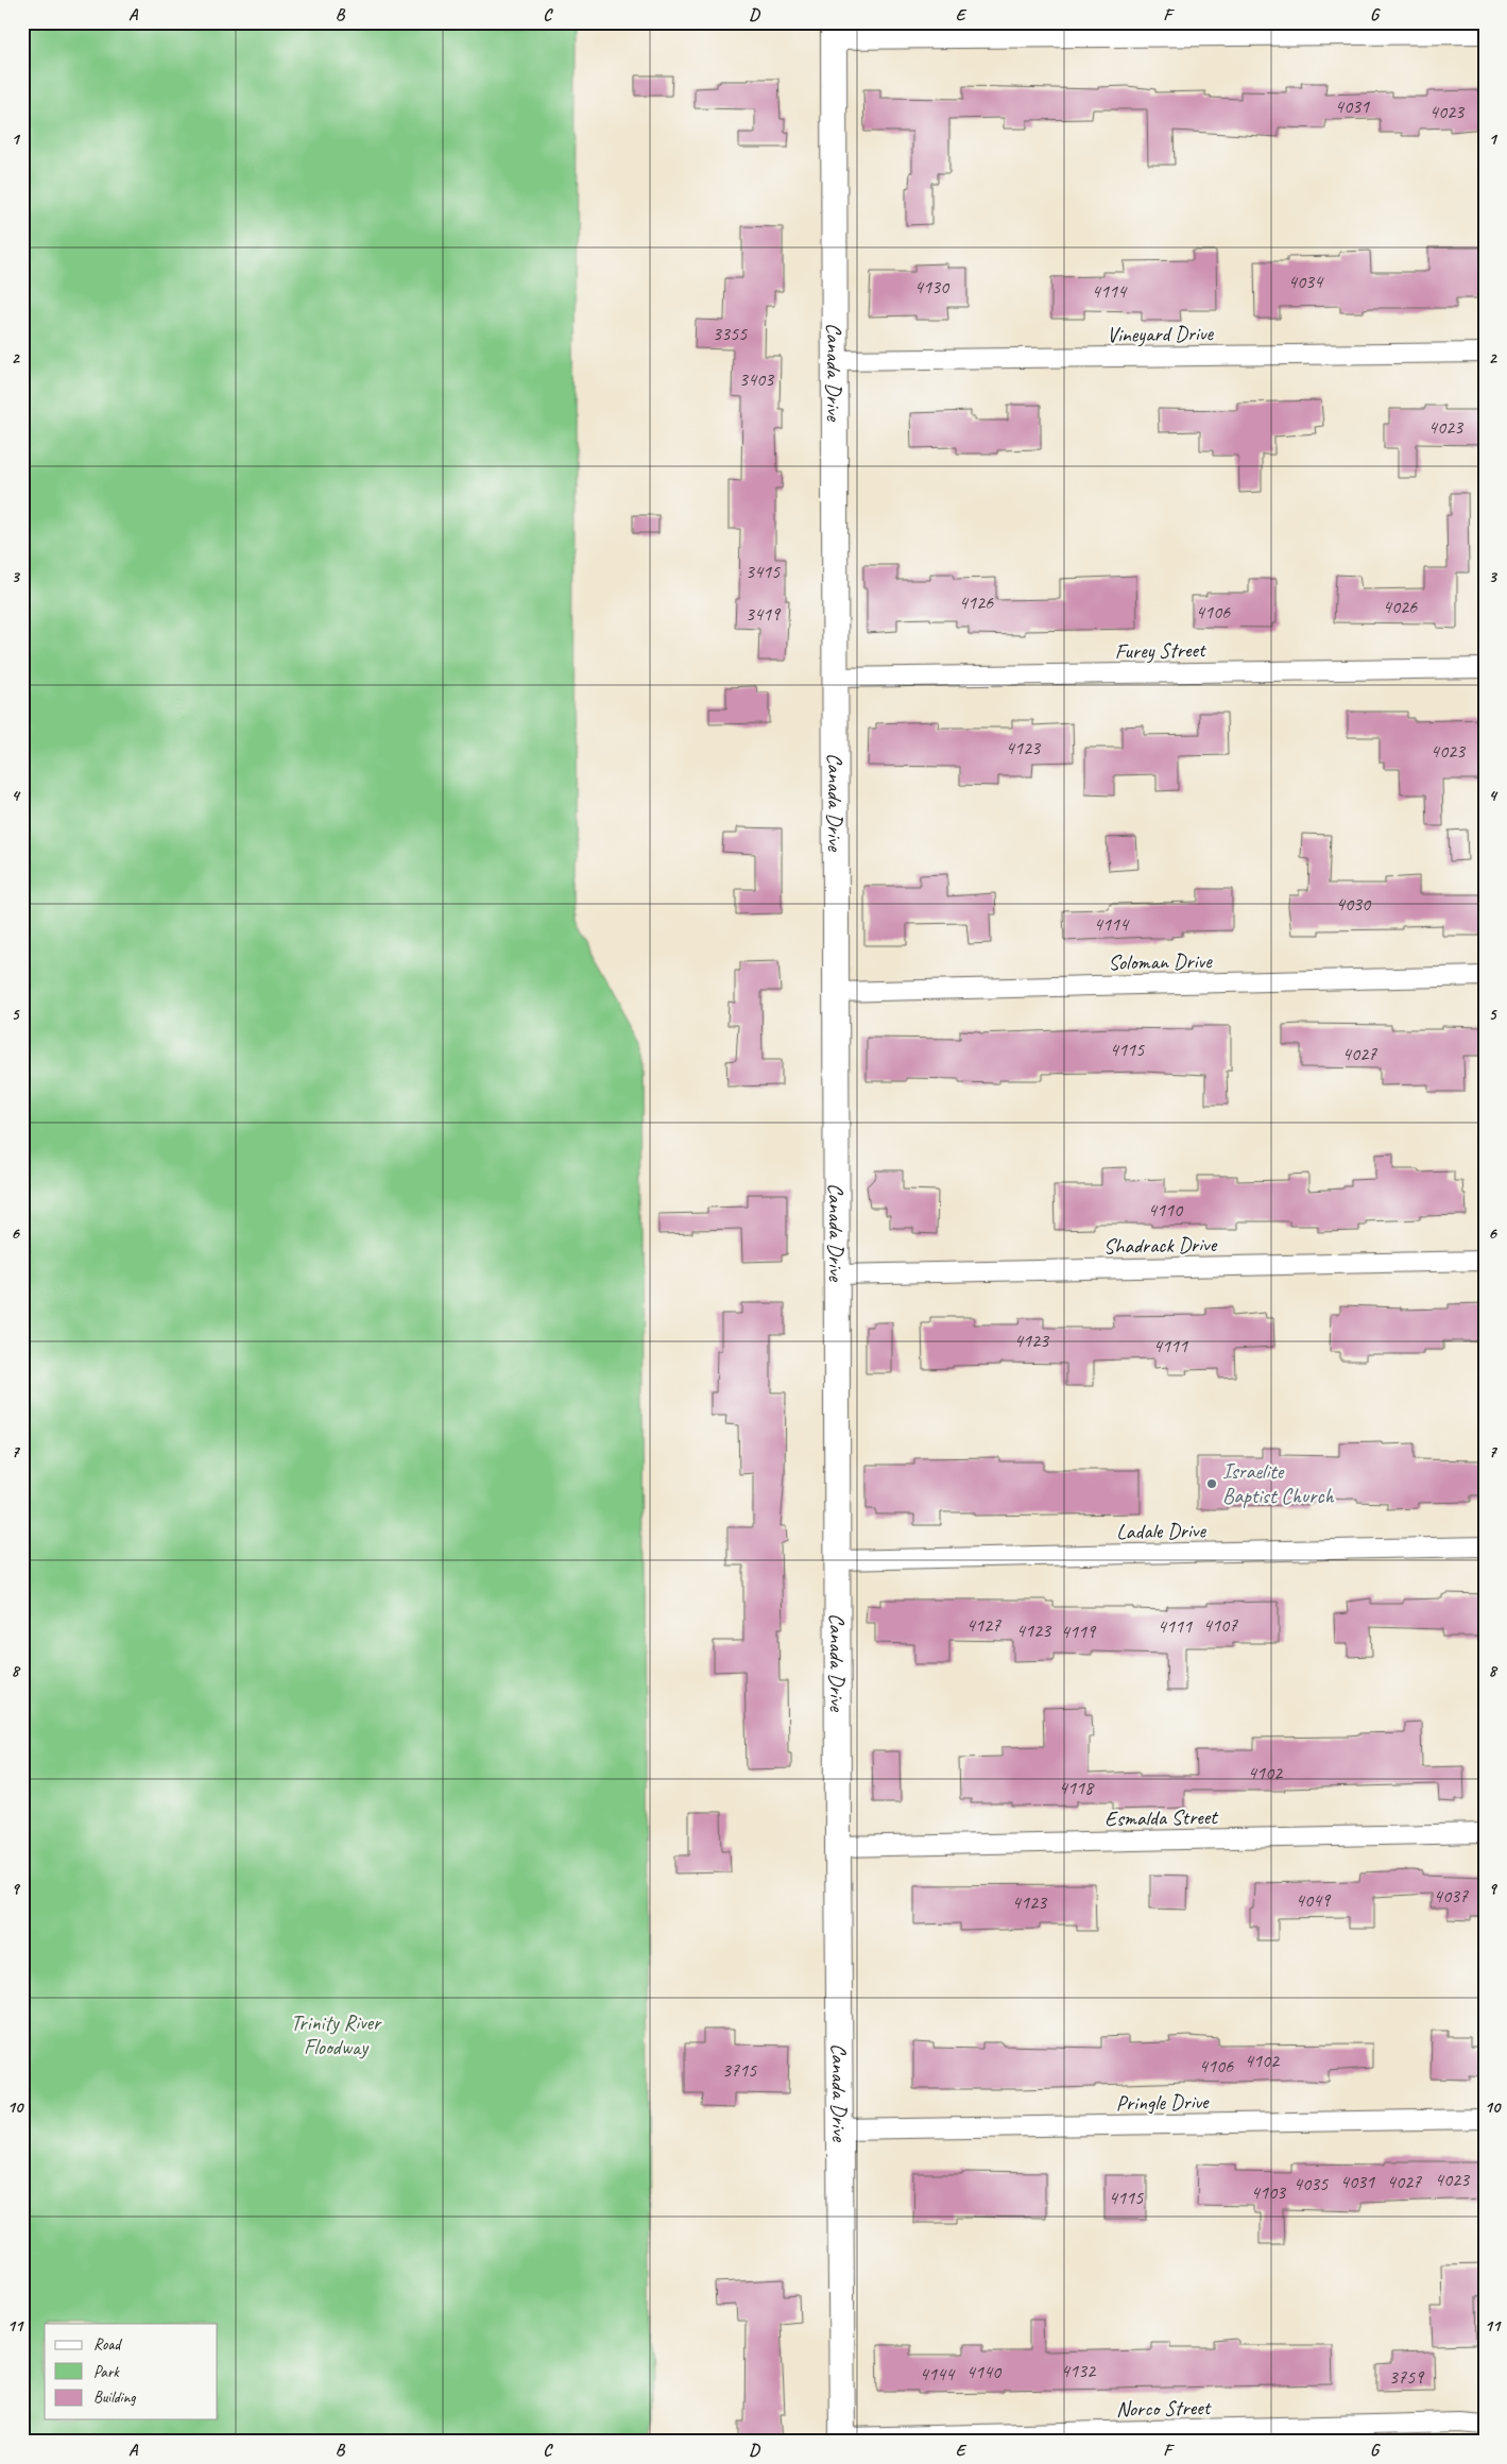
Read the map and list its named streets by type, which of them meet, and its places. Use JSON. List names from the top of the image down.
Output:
{
  "streets": {
    "street": [
      "Vineyard Drive",
      "Canada Drive",
      "Furey Street",
      "Soloman Drive",
      "Shadrack Drive",
      "Ladale Drive",
      "Esmalda Street",
      "Pringle Drive",
      "Norco Street"
    ]
  },
  "crossings": [
    ["Vineyard Drive", "Canada Drive"],
    ["Canada Drive", "Furey Street"],
    ["Canada Drive", "Soloman Drive"],
    ["Canada Drive", "Shadrack Drive"],
    ["Canada Drive", "Ladale Drive"],
    ["Canada Drive", "Esmalda Street"],
    ["Canada Drive", "Pringle Drive"],
    ["Canada Drive", "Norco Street"]
  ],
  "parks": ["Trinity River Floodway"],
  "places": ["Israelite Baptist Church"],
  "house_numbers": [
    "4031",
    "4023",
    "4034",
    "4130",
    "4114",
    "3355",
    "3403",
    "4023",
    "3415",
    "4126",
    "4026",
    "4106",
    "3419",
    "4123",
    "4023",
    "4030",
    "4114",
    "4115",
    "4027",
    "4110",
    "4123",
    "4111",
    "4127",
    "4107",
    "4111",
    "4123",
    "4119",
    "4102",
    "4118",
    "4037",
    "4049",
    "4123",
    "4102",
    "4106",
    "3715",
    "4023",
    "4031",
    "4027",
    "4035",
    "4103",
    "4115",
    "4132",
    "4140",
    "4144",
    "3759"
  ],
  "legend": ["Road", "Park", "Building"],
  "grid": {
    "columns": [
      "A",
      "B",
      "C",
      "D",
      "E",
      "F",
      "G"
    ],
    "rows": [
      "1",
      "2",
      "3",
      "4",
      "5",
      "6",
      "7",
      "8",
      "9",
      "10",
      "11"
    ]
  }
}
